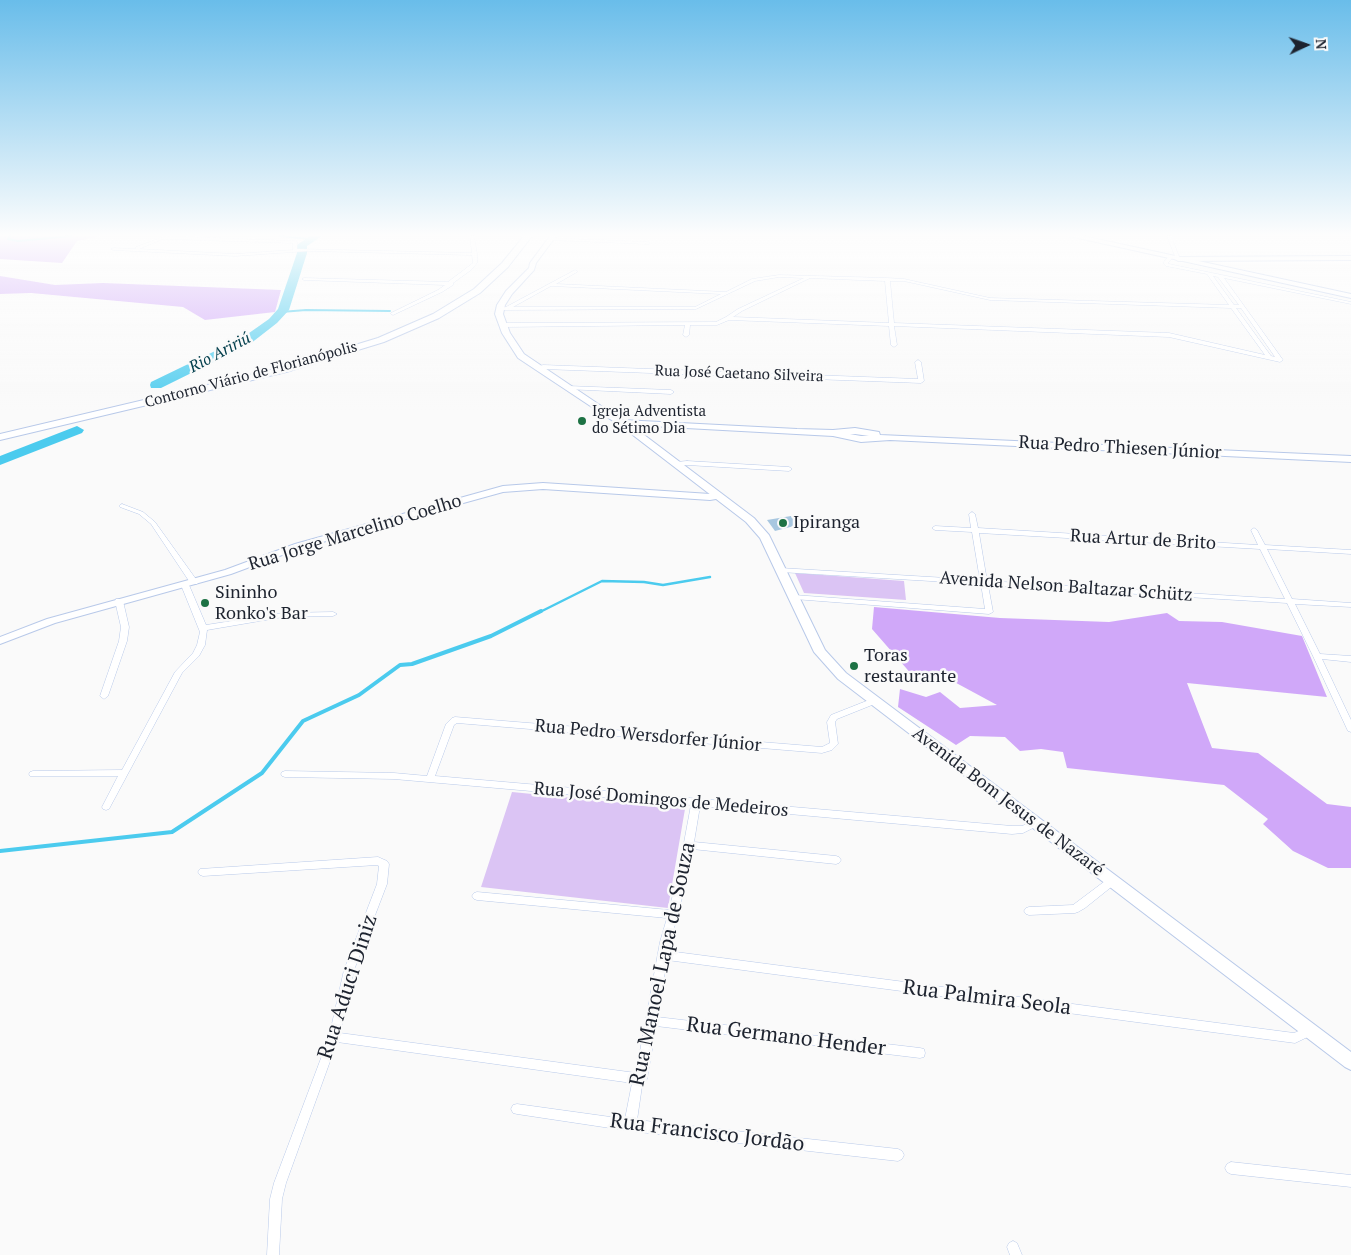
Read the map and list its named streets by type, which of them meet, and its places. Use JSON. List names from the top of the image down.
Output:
{
  "streets": {
    "highway": ["Contorno Viário de Florianópolis"],
    "main road": ["Rua Pedro Thiesen Júnior", "Avenida Bom Jesus de Nazaré"],
    "street": [
      "Rua José Caetano Silveira",
      "Rua Jorge Marcelino Coelho",
      "Rua Artur de Brito",
      "Avenida Nelson Baltazar Schütz",
      "Rua Pedro Wersdorfer Júnior",
      "Rua José Domingos de Medeiros",
      "Rua Manoel Lapa de Souza",
      "Rua Aduci Diniz",
      "Rua Palmira Seola",
      "Rua Germano Hender",
      "Rua Francisco Jordão"
    ]
  },
  "crossings": [
    ["Rua José Caetano Silveira", "Avenida Bom Jesus de Nazaré"],
    ["Rua Pedro Thiesen Júnior", "Avenida Bom Jesus de Nazaré"],
    ["Rua Jorge Marcelino Coelho", "Avenida Bom Jesus de Nazaré"],
    ["Avenida Nelson Baltazar Schütz", "Avenida Bom Jesus de Nazaré"],
    ["Rua Pedro Wersdorfer Júnior", "Rua José Domingos de Medeiros"],
    ["Rua Pedro Wersdorfer Júnior", "Avenida Bom Jesus de Nazaré"],
    ["Rua José Domingos de Medeiros", "Avenida Bom Jesus de Nazaré"],
    ["Rua José Domingos de Medeiros", "Rua Manoel Lapa de Souza"],
    ["Avenida Bom Jesus de Nazaré", "Rua Palmira Seola"],
    ["Rua Manoel Lapa de Souza", "Rua Palmira Seola"],
    ["Rua Manoel Lapa de Souza", "Rua Germano Hender"],
    ["Rua Manoel Lapa de Souza", "Rua Francisco Jordão"]
  ],
  "water": ["Rio Aririú"],
  "places": [
    "Igreja Adventista do Sétimo Dia",
    "Ipiranga",
    "Sininho Ronko's Bar",
    "Toras restaurante"
  ],
  "north": "right"
}
